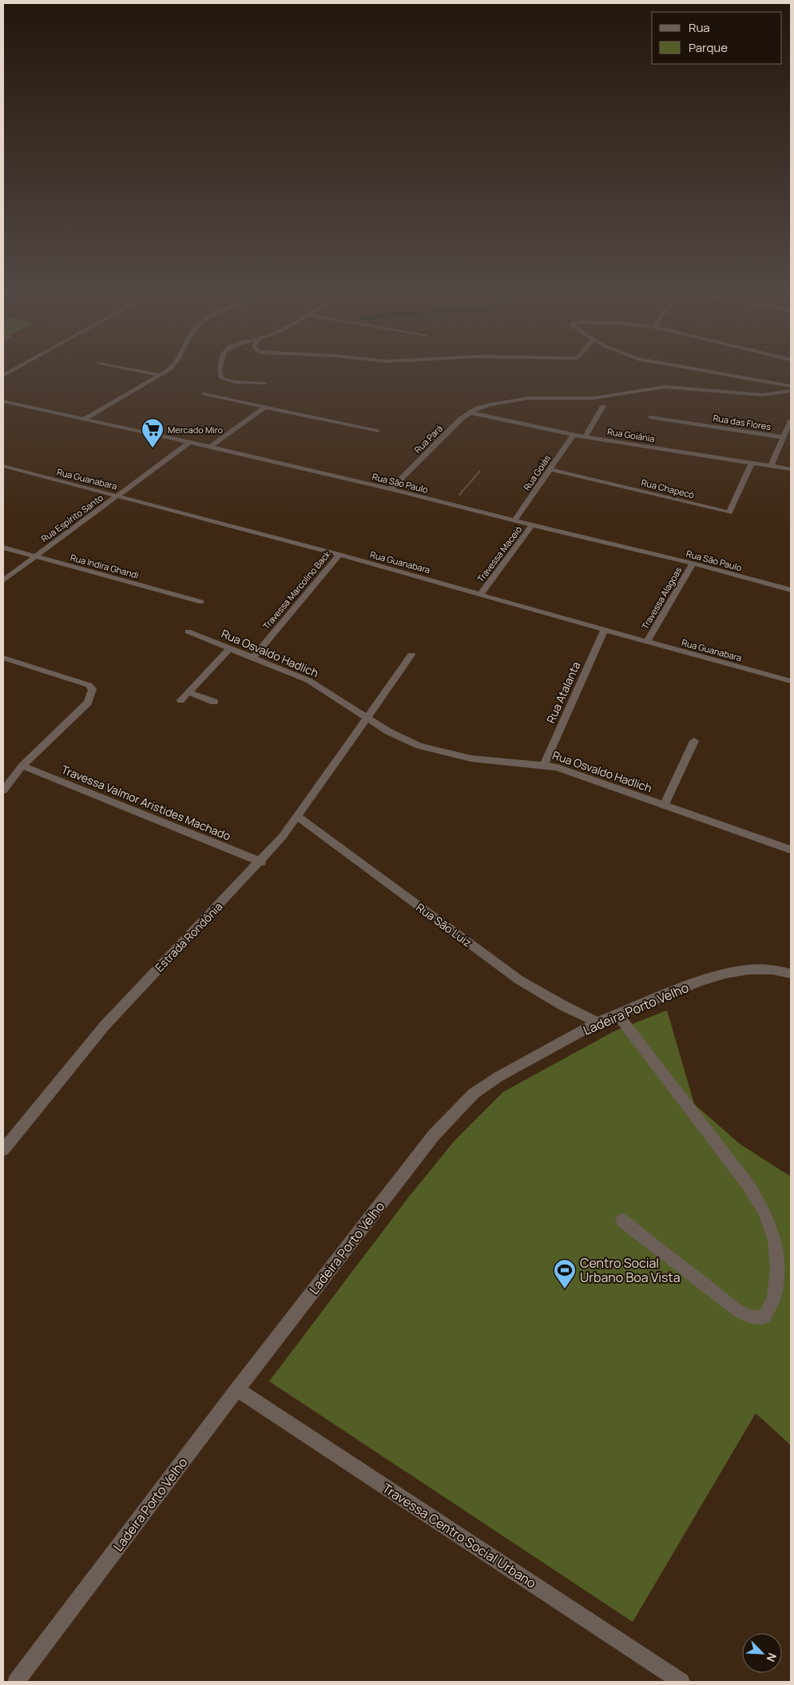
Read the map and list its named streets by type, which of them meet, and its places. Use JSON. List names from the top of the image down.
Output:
{
  "streets": {
    "street": [
      "Rua das Flores",
      "Rua Goiânia",
      "Rua Pará",
      "Rua Goiás",
      "Rua Guanabara",
      "Rua São Paulo",
      "Rua Chapecó",
      "Rua Espírito Santo",
      "Travessa Maceió",
      "Rua Indira Ghandi",
      "Travessa Marcolino Back",
      "Travessa Alagoas",
      "Rua Osvaldo Hadlich",
      "Rua Atalanta",
      "Travessa Valmor Aristides Machado",
      "Rua São Luiz",
      "Estrada Rondônia",
      "Ladeira Porto Velho",
      "Travessa Centro Social Urbano"
    ]
  },
  "crossings": [
    ["Rua Goiânia", "Rua Pará"],
    ["Rua Goiânia", "Rua Goiás"],
    ["Rua Goiânia", "Rua Chapecó"],
    ["Rua Pará", "Rua São Paulo"],
    ["Rua Goiás", "Rua São Paulo"],
    ["Rua Goiás", "Rua Chapecó"],
    ["Rua Guanabara", "Rua Espírito Santo"],
    ["Rua Guanabara", "Travessa Maceió"],
    ["Rua Guanabara", "Travessa Marcolino Back"],
    ["Rua Guanabara", "Travessa Alagoas"],
    ["Rua Guanabara", "Rua Atalanta"],
    ["Rua São Paulo", "Rua Espírito Santo"],
    ["Rua São Paulo", "Travessa Maceió"],
    ["Rua São Paulo", "Travessa Alagoas"],
    ["Rua Espírito Santo", "Rua Indira Ghandi"],
    ["Travessa Marcolino Back", "Rua Osvaldo Hadlich"],
    ["Rua Osvaldo Hadlich", "Rua Atalanta"],
    ["Rua Osvaldo Hadlich", "Estrada Rondônia"],
    ["Travessa Valmor Aristides Machado", "Estrada Rondônia"],
    ["Rua São Luiz", "Estrada Rondônia"],
    ["Rua São Luiz", "Ladeira Porto Velho"],
    ["Ladeira Porto Velho", "Travessa Centro Social Urbano"]
  ],
  "places": {
    "supermarket": ["Mercado Miro"],
    "sports": ["Centro Social Urbano Boa Vista"]
  },
  "legend": ["Rua", "Parque"],
  "north": "bottom right"
}
